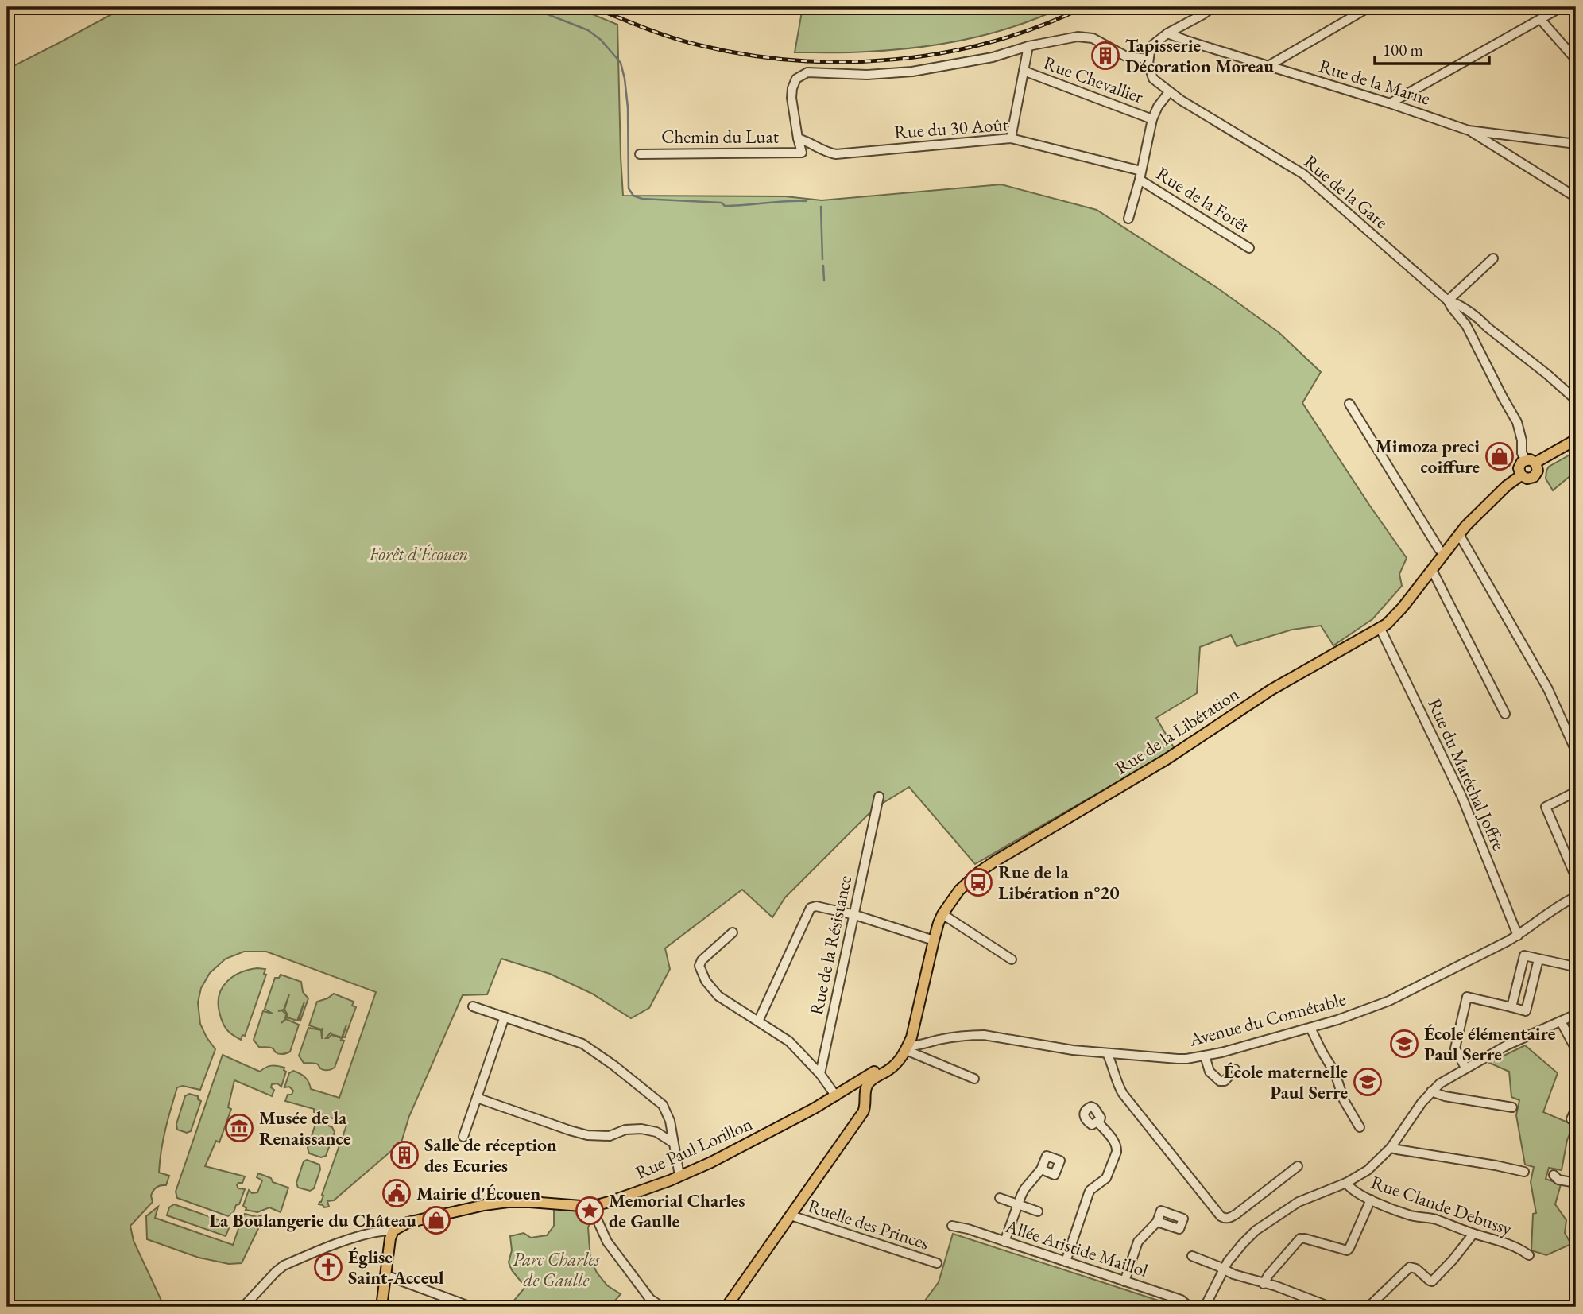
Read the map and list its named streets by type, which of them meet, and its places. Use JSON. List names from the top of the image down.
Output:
{
  "streets": {
    "main road": ["Rue de la Libération", "Rue Paul Lorillon"],
    "street": [
      "Rue Chevallier",
      "Rue de la Marne",
      "Rue du 30 Août",
      "Chemin du Luat",
      "Rue de la Gare",
      "Rue de la Forêt",
      "Rue du Maréchal Joffre",
      "Rue de la Résistance",
      "Avenue du Connétable",
      "Rue Claude Debussy",
      "Ruelle des Princes",
      "Allée Aristide Maillol"
    ]
  },
  "crossings": [
    ["Rue du 30 Août", "Chemin du Luat"],
    ["Rue du 30 Août", "Rue de la Forêt"],
    ["Rue de la Gare", "Rue de la Libération"],
    ["Rue de la Libération", "Rue du Maréchal Joffre"],
    ["Rue de la Libération", "Avenue du Connétable"],
    ["Rue de la Libération", "Rue Paul Lorillon"],
    ["Rue du Maréchal Joffre", "Avenue du Connétable"],
    ["Avenue du Connétable", "Rue Paul Lorillon"]
  ],
  "parks": ["Forêt d'Écouen", "Parc Charles de Gaulle"],
  "places": {
    "building": ["Tapisserie Décoration Moreau", "Salle de réception des Ecuries"],
    "shop": ["Mimoza preci coiffure", "La Boulangerie du Château"],
    "bus stop": ["Rue de la Libération n°20"],
    "school or university": ["École élémentaire Paul Serre", "École maternelle Paul Serre"],
    "museum": ["Musée de la Renaissance"],
    "public building": ["Mairie d'Écouen"],
    "place": ["Memorial Charles de Gaulle"],
    "church": ["Église Saint-Acceul"]
  },
  "scale_bar": "100 m"
}
